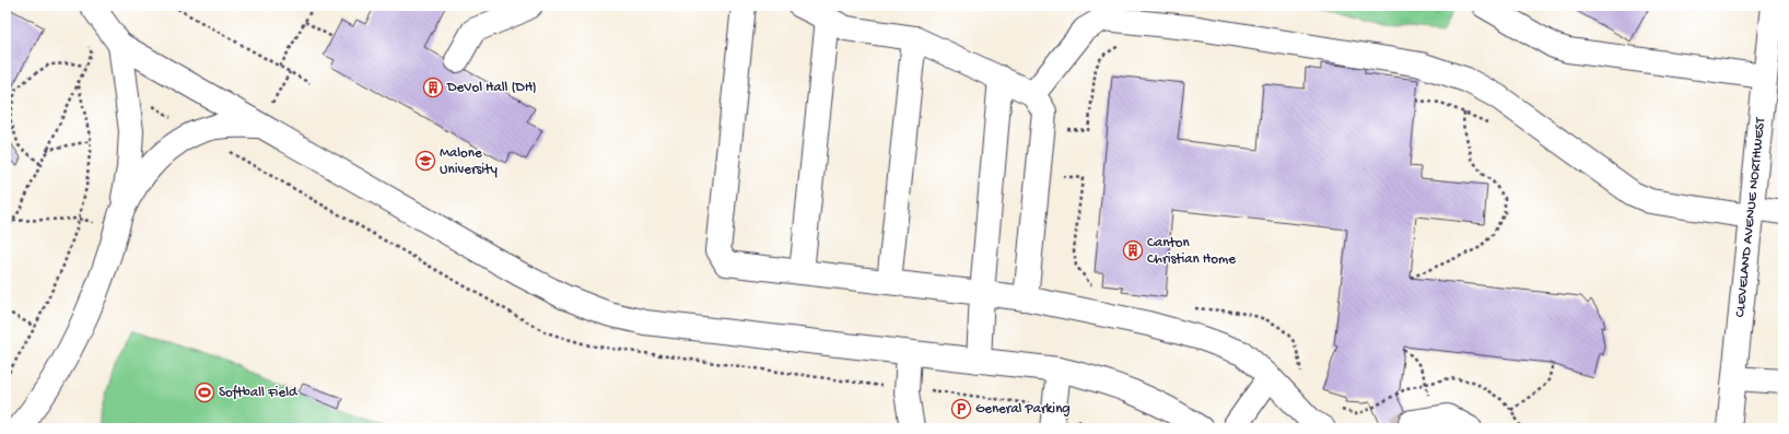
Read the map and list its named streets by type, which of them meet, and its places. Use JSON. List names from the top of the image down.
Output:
{
  "streets": {
    "main road": ["CLEVELAND AVENUE NORTHWEST"]
  },
  "places": {
    "building": ["DeVol Hall (DH)", "Canton Christian Home"],
    "school or university": ["Malone University"],
    "sports": ["Softball Field"],
    "parking": ["General Parking"]
  }
}
